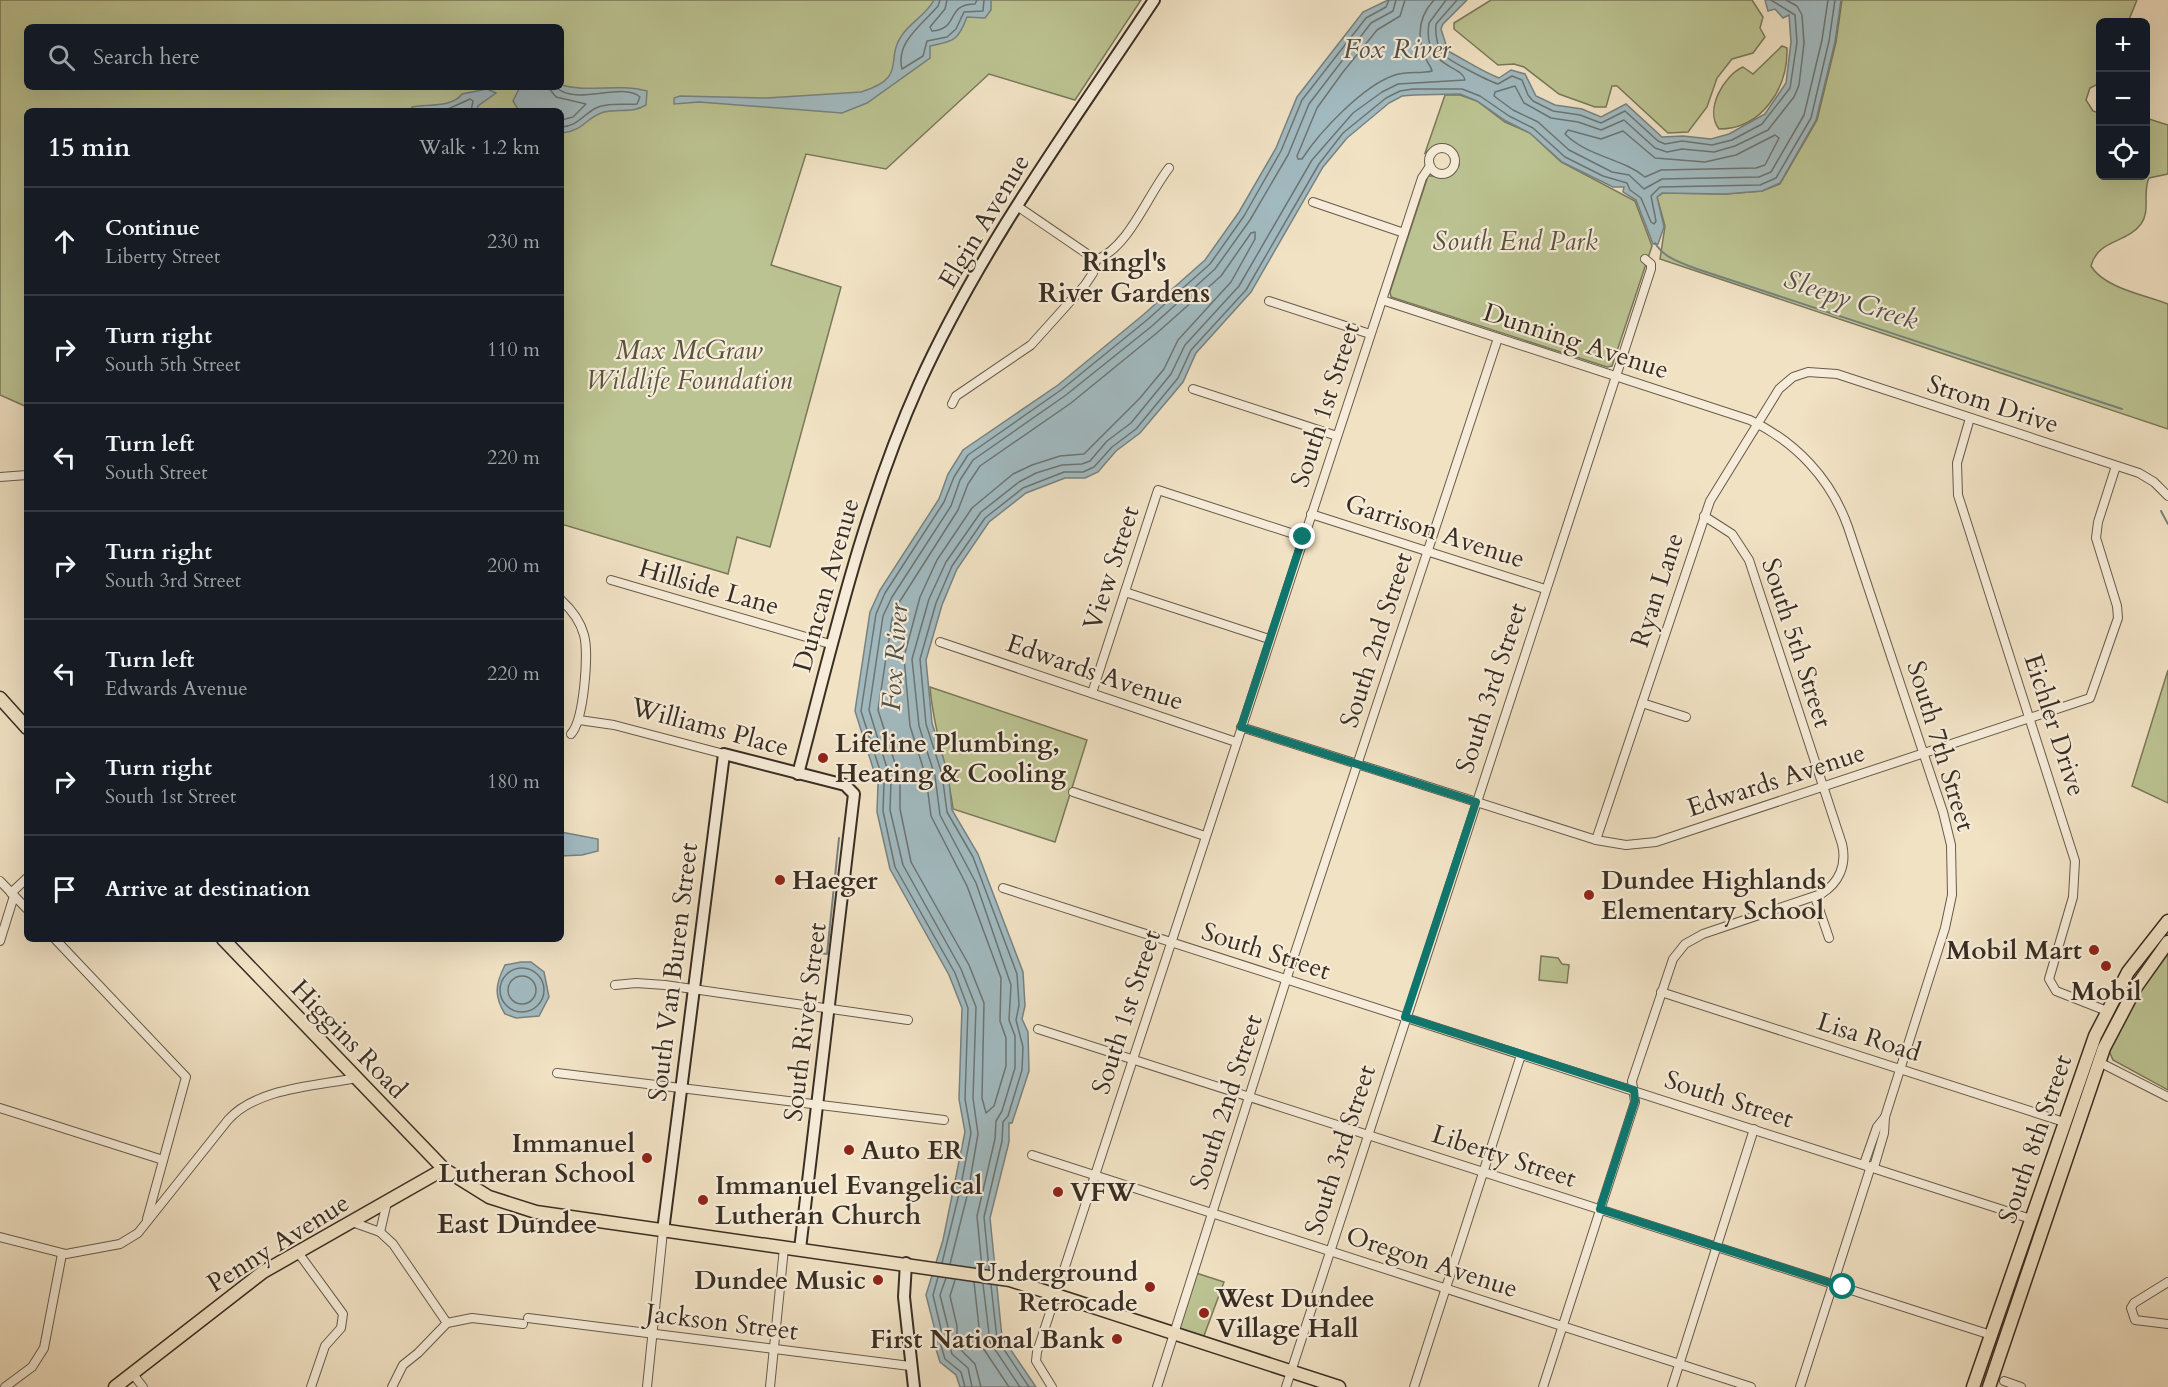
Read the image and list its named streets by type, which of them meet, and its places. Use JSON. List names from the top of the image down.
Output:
{
  "streets": {
    "main road": ["Higgins Road", "South 8th Street", "Penny Avenue"],
    "street": [
      "Elgin Avenue",
      "Dunning Avenue",
      "Strom Drive",
      "South 1st Street",
      "Garrison Avenue",
      "View Street",
      "Duncan Avenue",
      "Hillside Lane",
      "Ryan Lane",
      "South 2nd Street",
      "South 5th Street",
      "Edwards Avenue",
      "South 3rd Street",
      "Eichler Drive",
      "Williams Place",
      "South 7th Street",
      "South Street",
      "South Van Buren Street",
      "South River Street",
      "Lisa Road",
      "Liberty Street",
      "Oregon Avenue",
      "Jackson Street"
    ]
  },
  "crossings": [
    ["Elgin Avenue", "Duncan Avenue"],
    ["Dunning Avenue", "South 1st Street"],
    ["Dunning Avenue", "Ryan Lane"],
    ["Dunning Avenue", "South 2nd Street"],
    ["Dunning Avenue", "South 3rd Street"],
    ["Dunning Avenue", "South 7th Street"],
    ["Strom Drive", "Ryan Lane"],
    ["Strom Drive", "Edwards Avenue"],
    ["Strom Drive", "Eichler Drive"],
    ["South 1st Street", "Garrison Avenue"],
    ["South 1st Street", "View Street"],
    ["South 1st Street", "Edwards Avenue"],
    ["South 1st Street", "South Street"],
    ["South 1st Street", "Higgins Road"],
    ["South 1st Street", "Liberty Street"],
    ["South 1st Street", "Oregon Avenue"],
    ["Garrison Avenue", "South 2nd Street"],
    ["Garrison Avenue", "South 3rd Street"],
    ["View Street", "Edwards Avenue"],
    ["Duncan Avenue", "Hillside Lane"],
    ["Duncan Avenue", "Williams Place"],
    ["Ryan Lane", "South 5th Street"],
    ["Ryan Lane", "Edwards Avenue"],
    ["Ryan Lane", "South 7th Street"],
    ["South 2nd Street", "Edwards Avenue"],
    ["South 2nd Street", "South Street"],
    ["South 2nd Street", "Higgins Road"],
    ["South 2nd Street", "Liberty Street"],
    ["South 2nd Street", "Oregon Avenue"],
    ["South 5th Street", "Edwards Avenue"],
    ["South 5th Street", "South Street"],
    ["South 5th Street", "Lisa Road"],
    ["South 5th Street", "Liberty Street"],
    ["South 5th Street", "Oregon Avenue"],
    ["Edwards Avenue", "South 3rd Street"],
    ["Edwards Avenue", "Eichler Drive"],
    ["Edwards Avenue", "South 7th Street"],
    ["South 3rd Street", "South Street"],
    ["South 3rd Street", "Higgins Road"],
    ["South 3rd Street", "Liberty Street"],
    ["South 3rd Street", "Oregon Avenue"],
    ["Eichler Drive", "South 8th Street"],
    ["Williams Place", "South Van Buren Street"],
    ["Williams Place", "South River Street"],
    ["South 7th Street", "South Street"],
    ["South 7th Street", "Lisa Road"],
    ["South 7th Street", "Liberty Street"],
    ["South Street", "South 8th Street"],
    ["South Van Buren Street", "Higgins Road"],
    ["South River Street", "Higgins Road"],
    ["Lisa Road", "South 8th Street"],
    ["Higgins Road", "Penny Avenue"],
    ["South 8th Street", "Liberty Street"]
  ],
  "districts": ["Ringl's River Gardens", "East Dundee"],
  "water": ["Fox River", "Sleepy Creek"],
  "parks": ["South End Park", "Max McGraw Wildlife Foundation"],
  "places": [
    "Lifeline Plumbing, Heating & Cooling",
    "Haeger",
    "Dundee Highlands Elementary School",
    "Mobil Mart",
    "Mobil",
    "Auto ER",
    "Immanuel Lutheran School",
    "VFW",
    "Immanuel Evangelical Lutheran Church",
    "Dundee Music",
    "Underground Retrocade",
    "West Dundee Village Hall",
    "First National Bank"
  ],
  "page": {
    "map_buttons": ["+", "−"],
    "search": "Search here",
    "heading": ["15 min", "Walk · 1.2 km"],
    "list": [
      ["Continue", "Liberty Street", "230 m"],
      ["Turn right", "South 5th Street", "110 m"],
      ["Turn left", "South Street", "220 m"],
      ["Turn right", "South 3rd Street", "200 m"],
      ["Turn left", "Edwards Avenue", "220 m"],
      ["Turn right", "South 1st Street", "180 m"],
      "Arrive at destination"
    ]
  }
}
